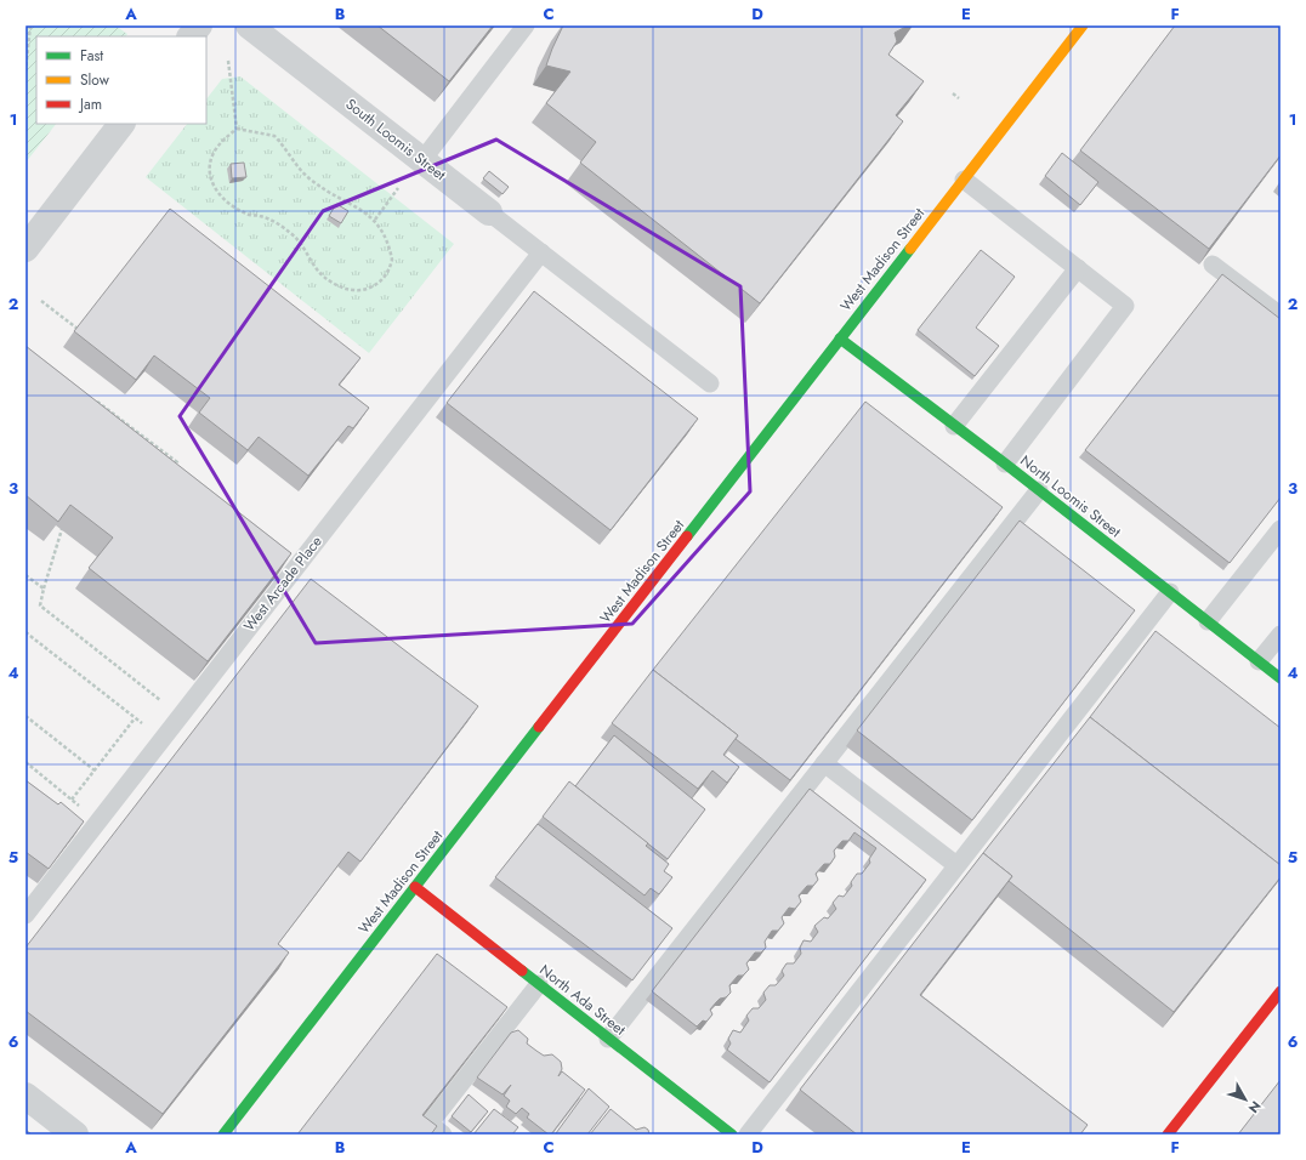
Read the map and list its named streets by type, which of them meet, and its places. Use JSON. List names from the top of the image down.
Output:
{
  "streets": {
    "main road": ["West Madison Street", "North Loomis Street", "North Ada Street"],
    "street": ["South Loomis Street"],
    "lane": ["West Arcade Place"]
  },
  "crossings": [
    ["South Loomis Street", "West Arcade Place"],
    ["West Madison Street", "North Loomis Street"],
    ["West Madison Street", "North Ada Street"]
  ],
  "legend": ["Fast", "Slow", "Jam"],
  "north": "bottom right",
  "grid": {
    "columns": [
      "A",
      "B",
      "C",
      "D",
      "E",
      "F"
    ],
    "rows": [
      "1",
      "2",
      "3",
      "4",
      "5",
      "6"
    ]
  }
}
